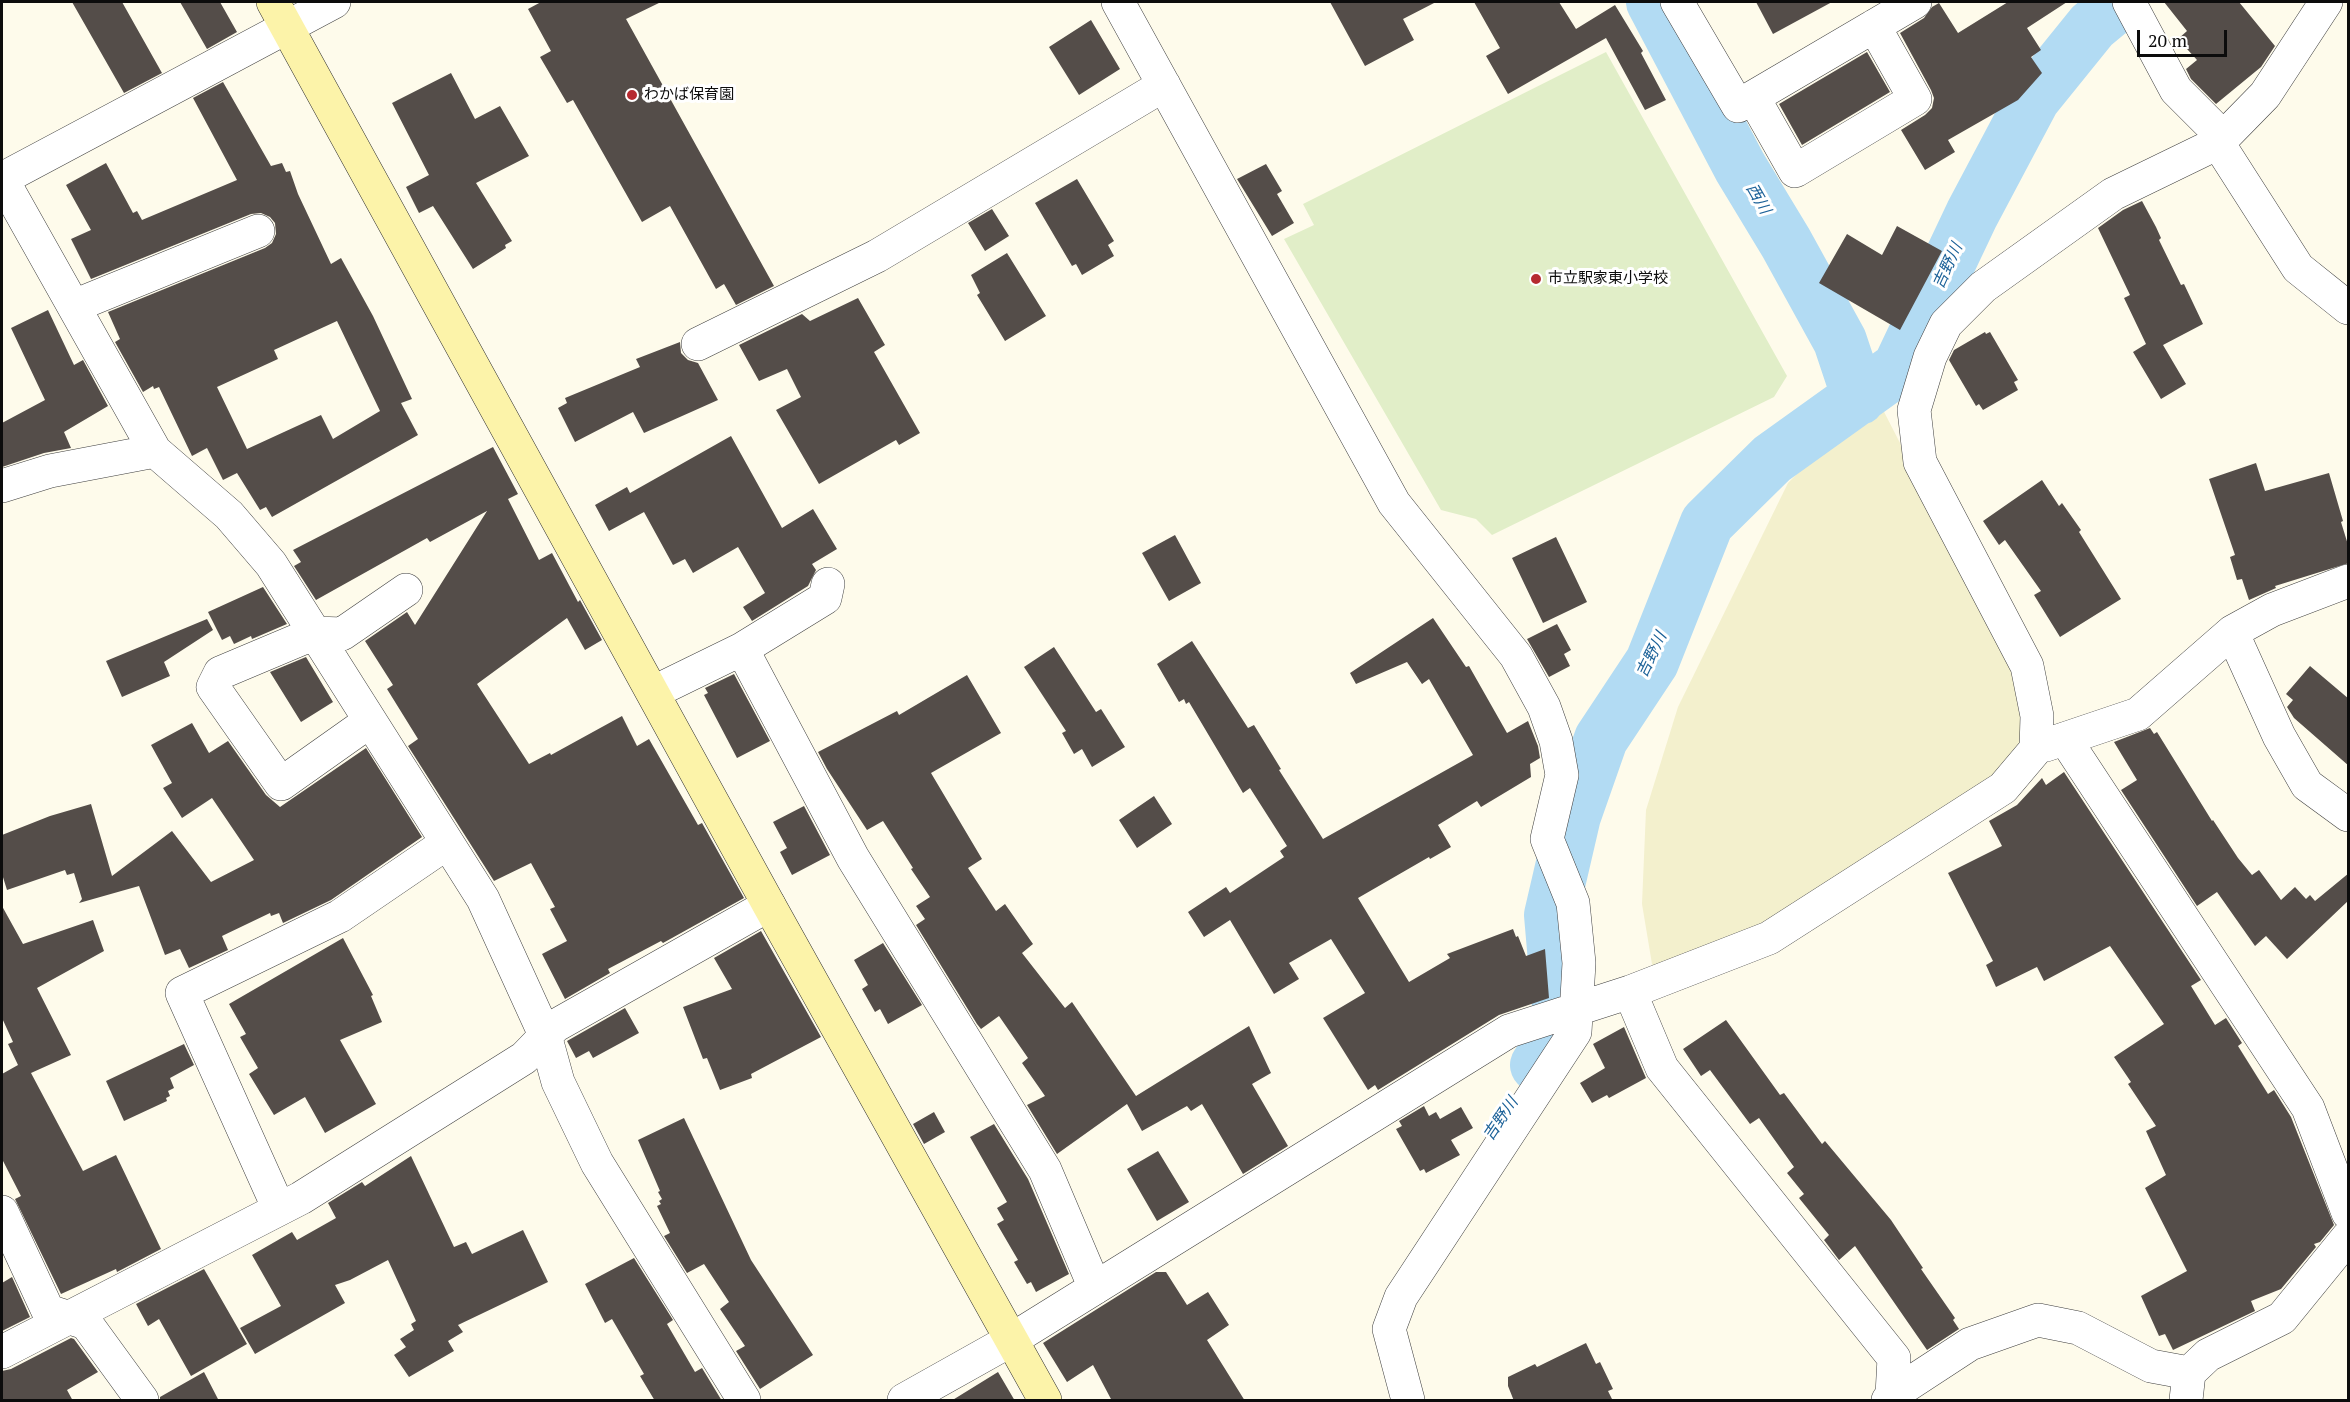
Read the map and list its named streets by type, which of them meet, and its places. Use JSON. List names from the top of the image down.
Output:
{
  "water": ["西川", "吉野川"],
  "places": ["わかば保育園", "市立駅家東小学校"],
  "scale_bar": "20 m"
}
